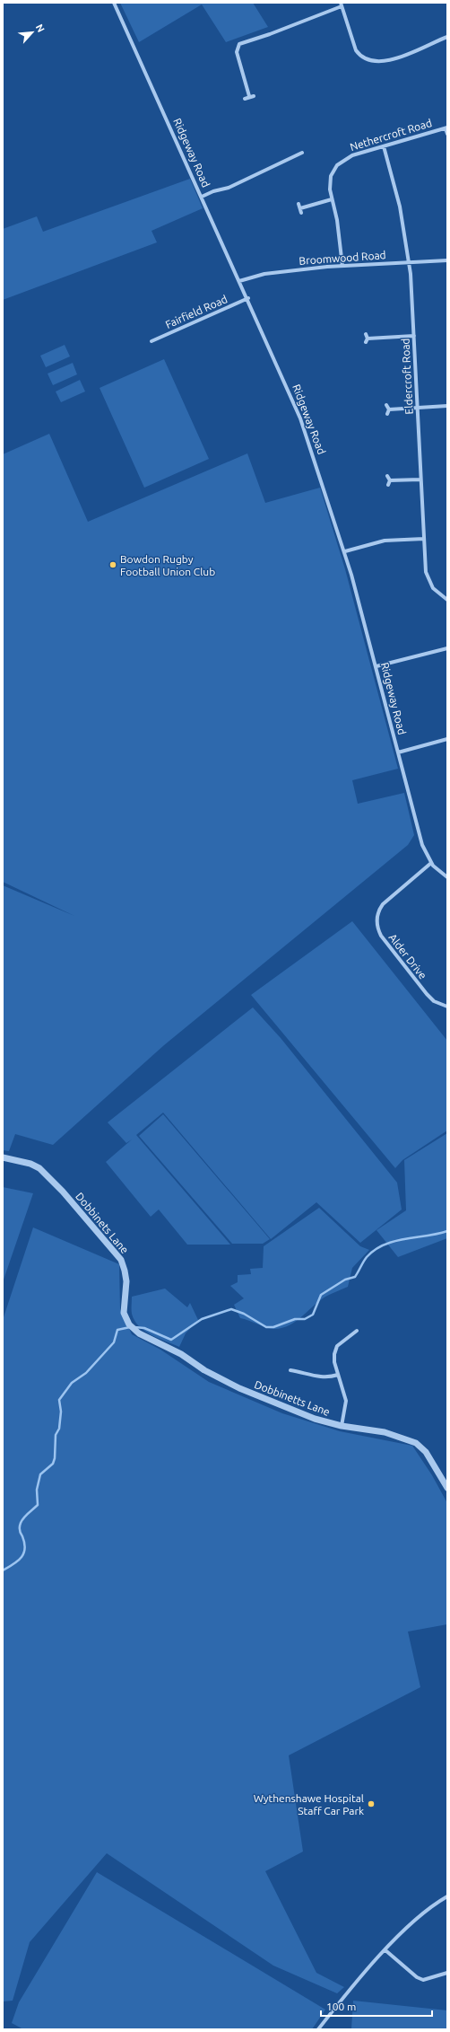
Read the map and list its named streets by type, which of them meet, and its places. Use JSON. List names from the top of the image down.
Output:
{
  "streets": {
    "street": [
      "Nethercroft Road",
      "Ridgeway Road",
      "Broomwood Road",
      "Fairfield Road",
      "Eldercroft Road",
      "Alder Drive",
      "Dobbinets Lane",
      "Dobbinetts Lane"
    ]
  },
  "crossings": [
    ["Nethercroft Road", "Broomwood Road"],
    ["Nethercroft Road", "Eldercroft Road"],
    ["Ridgeway Road", "Broomwood Road"],
    ["Ridgeway Road", "Fairfield Road"],
    ["Ridgeway Road", "Alder Drive"],
    ["Broomwood Road", "Eldercroft Road"],
    ["Dobbinets Lane", "Dobbinetts Lane"]
  ],
  "places": ["Bowdon Rugby Football Union Club", "Wythenshawe Hospital Staff Car Park"],
  "scale_bar": "100 m",
  "north": "top right"
}
